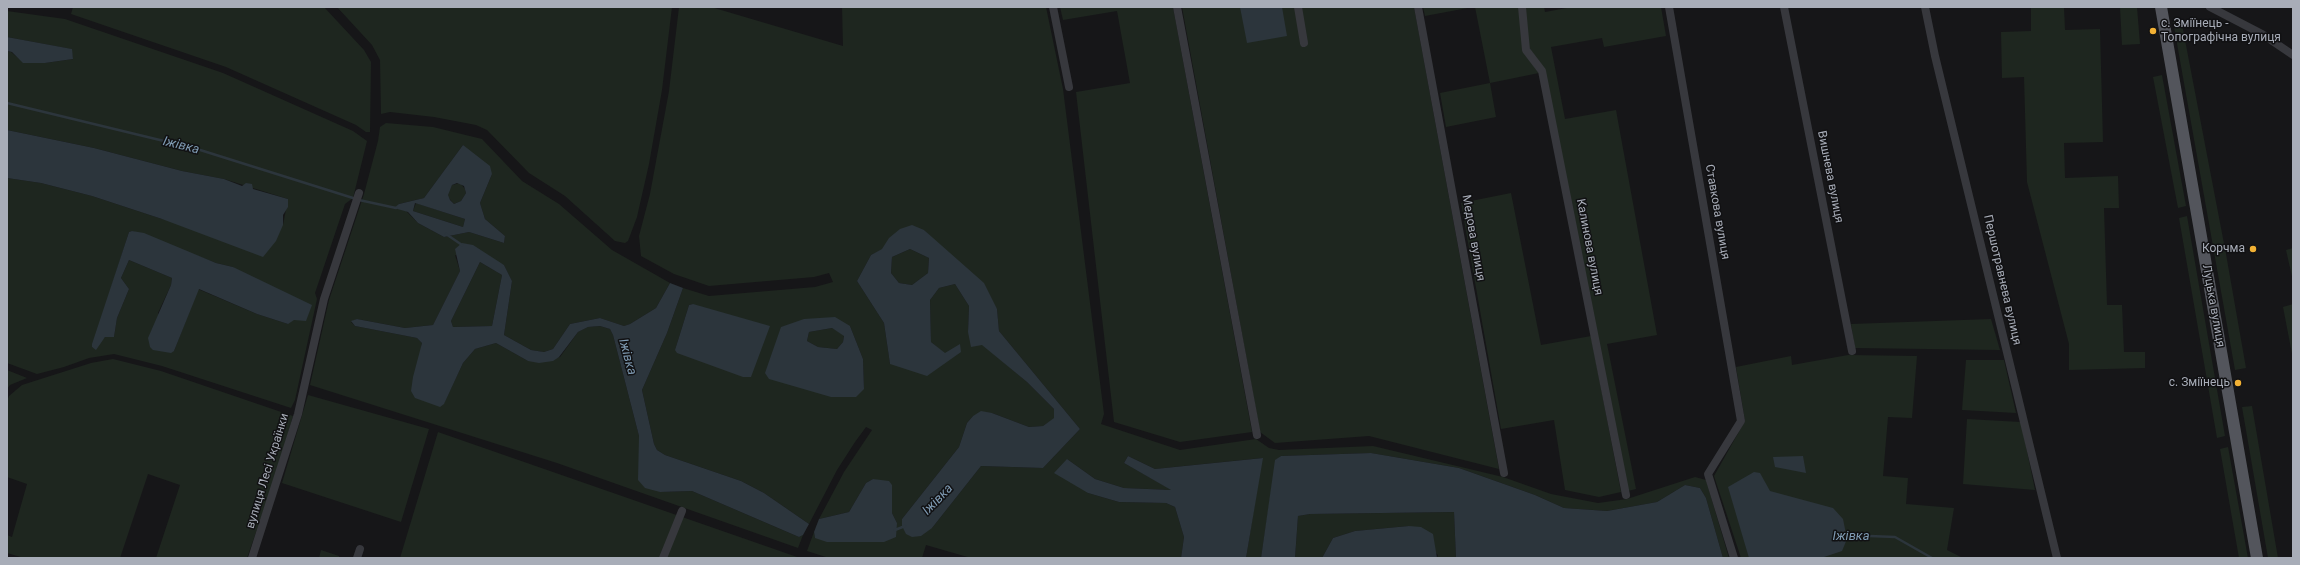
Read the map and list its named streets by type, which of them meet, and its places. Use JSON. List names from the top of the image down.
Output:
{
  "streets": {
    "main road": ["Луцька вулиця"],
    "street": [
      "Вишнева вулиця",
      "Ставкова вулиця",
      "Медова вулиця",
      "Калинова вулиця",
      "Першотравнева вулиця",
      "вулиця Лесі Українки"
    ]
  },
  "water": ["Іжівка"],
  "places": ["с. Зміїнець - Топографічна вулиця", "Корчма", "с. Зміїнець"]
}
